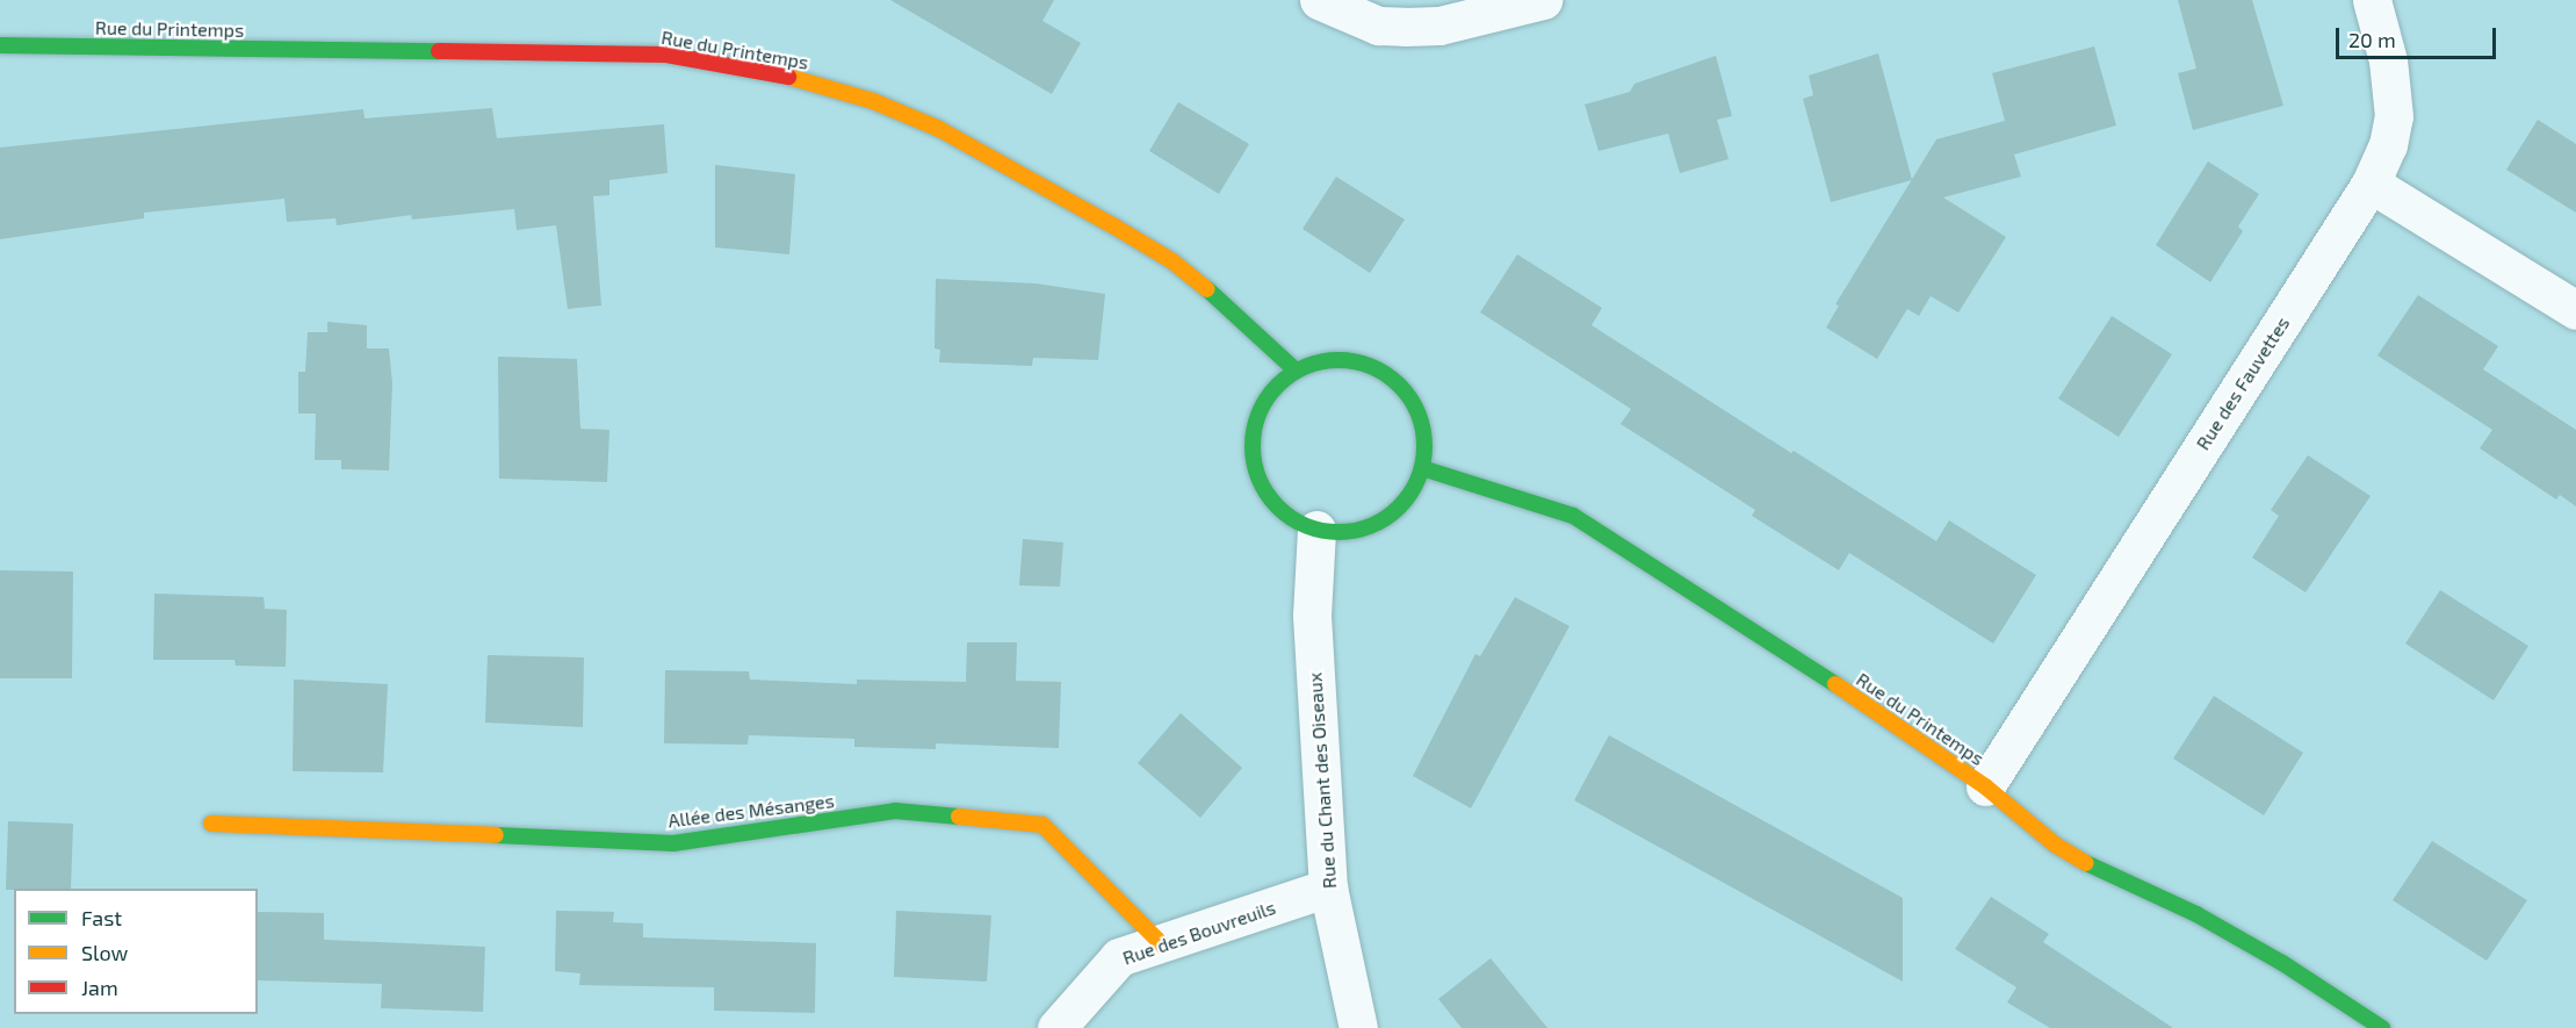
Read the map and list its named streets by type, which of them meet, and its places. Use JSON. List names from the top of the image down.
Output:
{
  "streets": {
    "main road": ["Rue du Printemps", "Allée des Mésanges"],
    "street": ["Rue des Fauvettes", "Rue du Chant des Oiseaux", "Rue des Bouvreuils"]
  },
  "crossings": [
    ["Rue du Printemps", "Rue des Fauvettes"],
    ["Rue du Printemps", "Rue du Chant des Oiseaux"],
    ["Rue du Chant des Oiseaux", "Rue des Bouvreuils"],
    ["Allée des Mésanges", "Rue des Bouvreuils"]
  ],
  "legend": ["Fast", "Slow", "Jam"],
  "scale_bar": "20 m"
}
